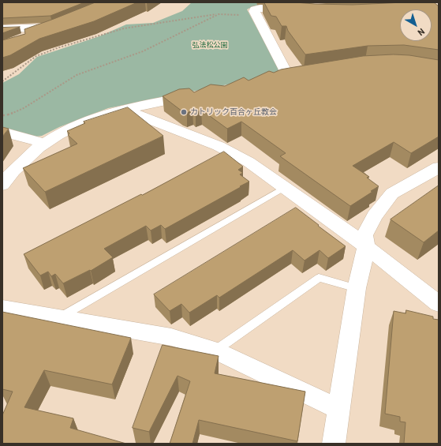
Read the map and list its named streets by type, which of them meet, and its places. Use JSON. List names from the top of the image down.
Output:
{
  "parks": ["弘法松公園"],
  "places": ["カトリック百合ヶ丘教会"],
  "north": "bottom right"
}
